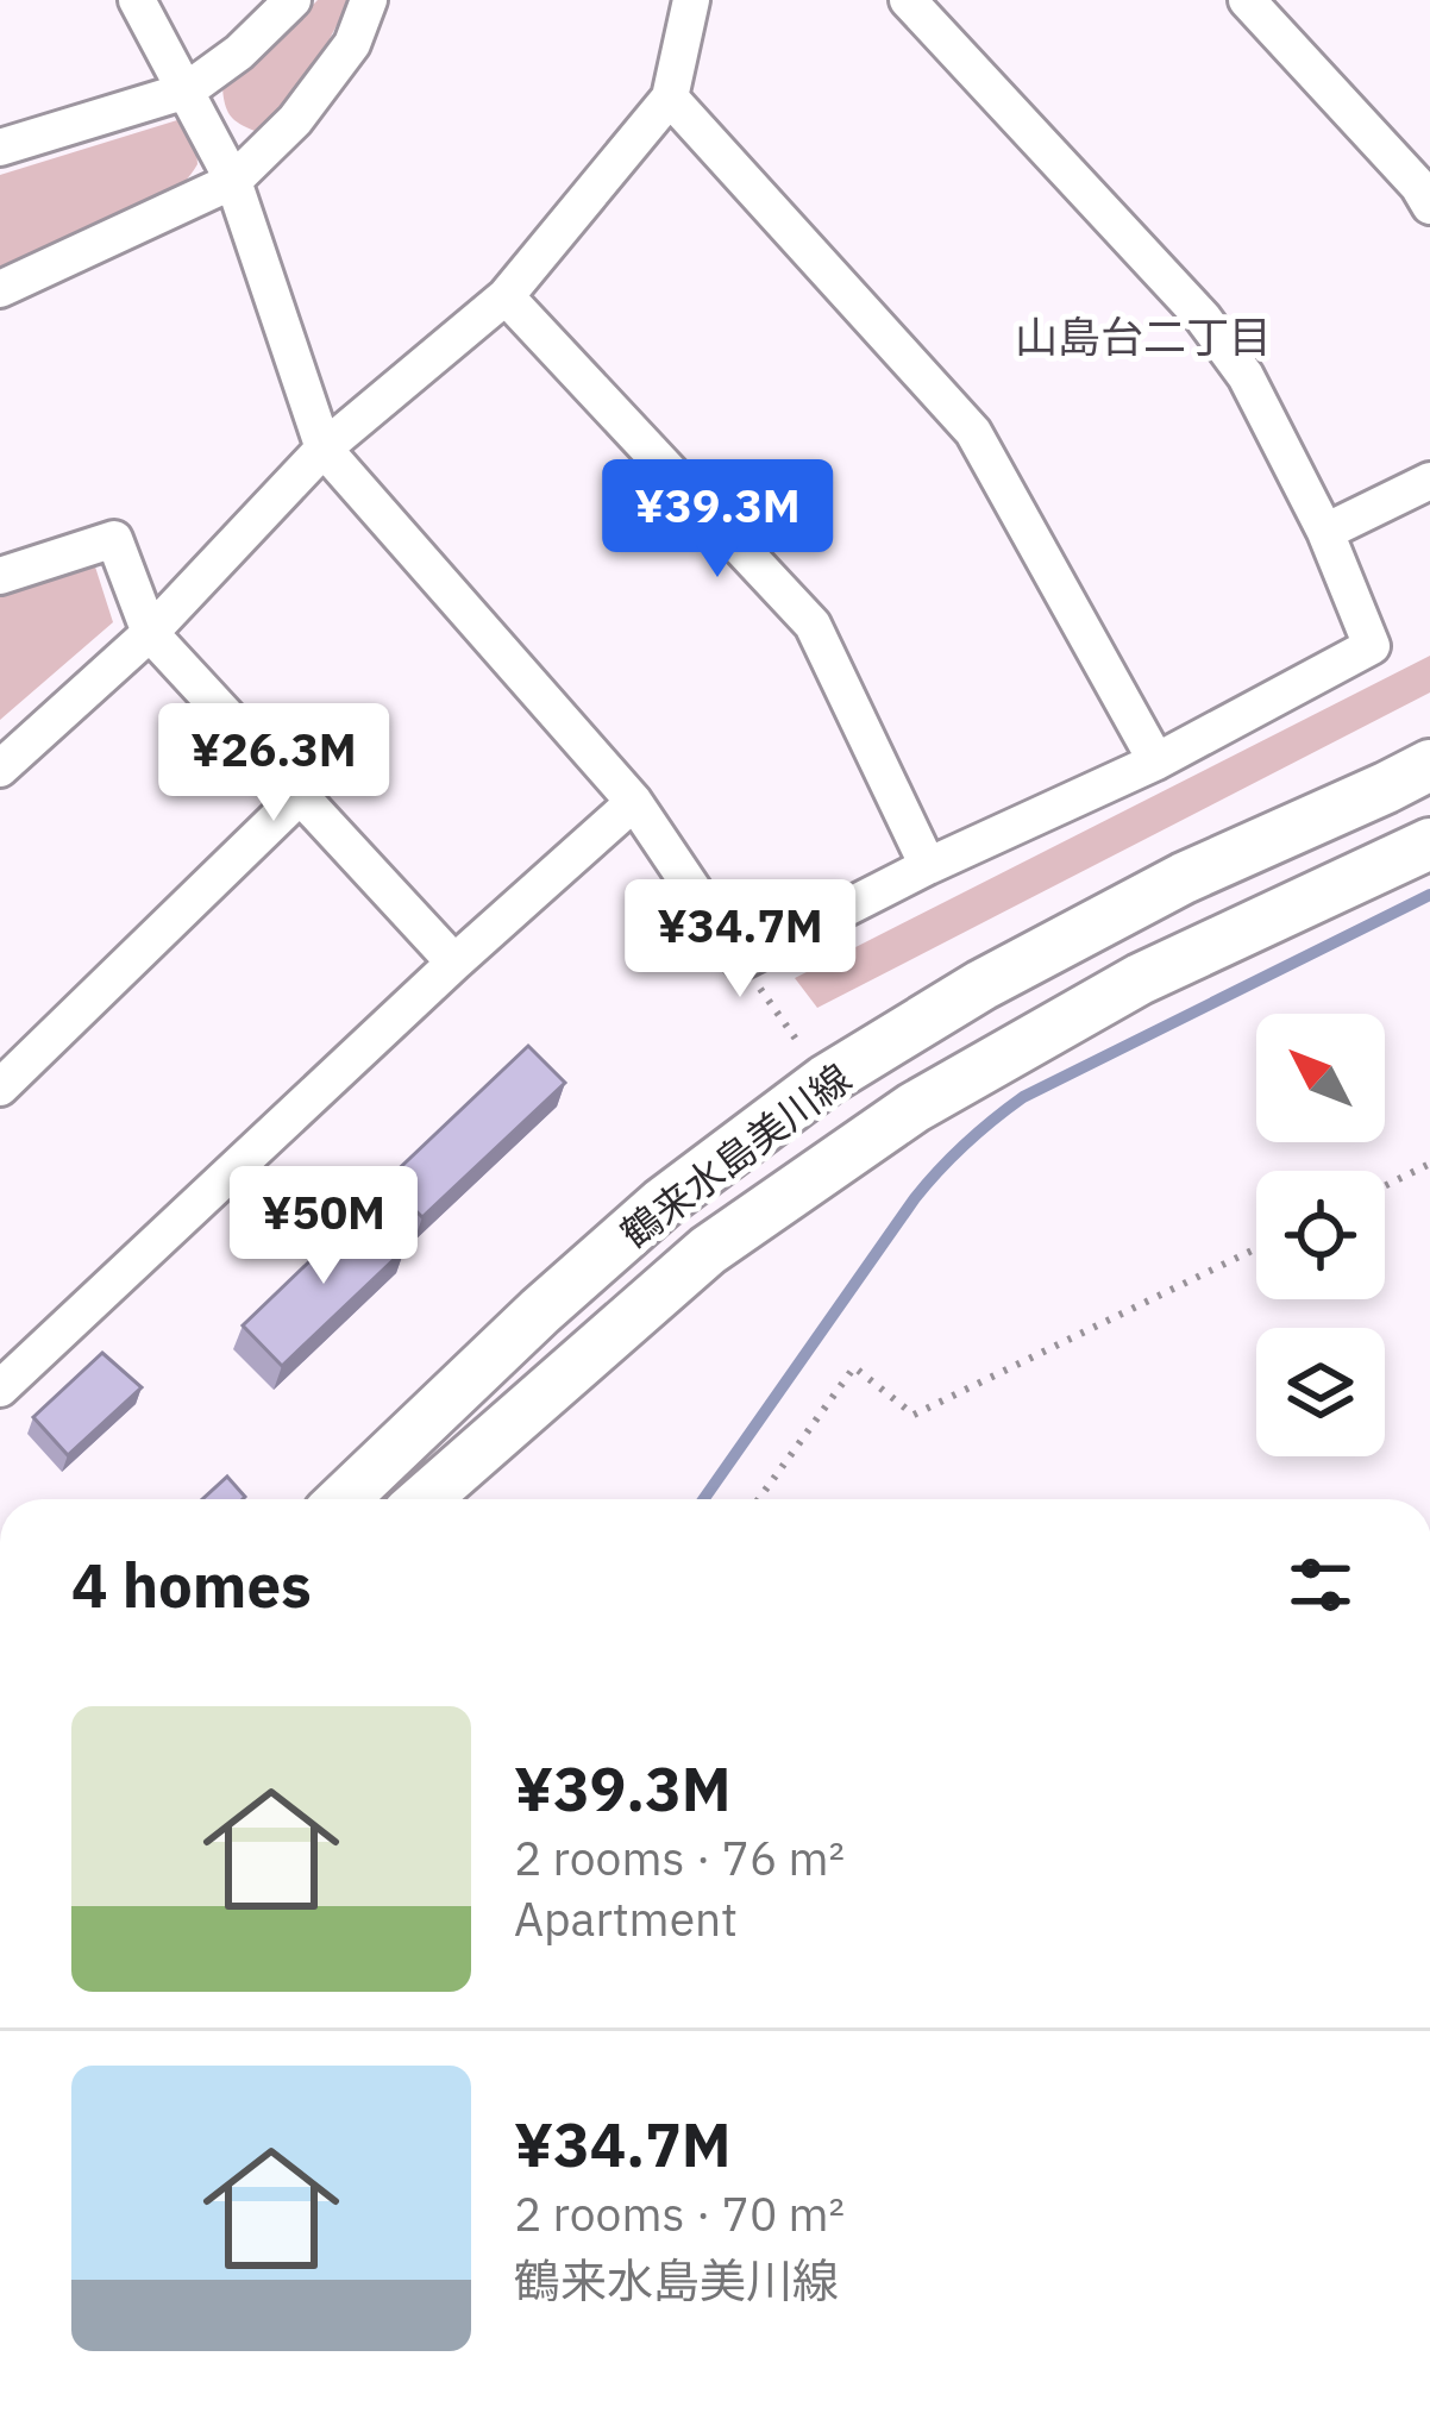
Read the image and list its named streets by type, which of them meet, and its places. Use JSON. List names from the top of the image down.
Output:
{
  "streets": {
    "main road": ["鶴来水島美川線"]
  },
  "districts": ["山島台二丁目"],
  "north": "top left",
  "page": {
    "price": [
      "¥39.3M",
      "¥26.3M",
      "¥34.7M",
      "¥50M"
    ],
    "heading": "4 homes",
    "list": [
      {
        "name": "¥39.3M",
        "note": "2 rooms · 76 m² · Apartment"
      },
      {
        "name": "¥34.7M",
        "note": "2 rooms · 70 m² · 鶴来水島美川線"
      }
    ]
  }
}
